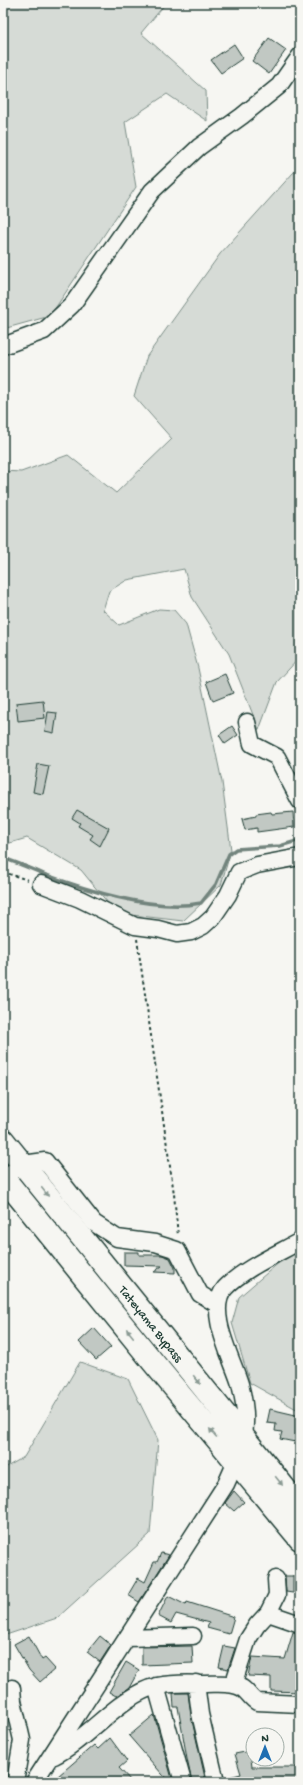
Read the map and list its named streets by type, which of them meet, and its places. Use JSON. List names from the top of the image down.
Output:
{
  "streets": {
    "highway": ["Tateyama Bypass"]
  },
  "north": "top"
}
